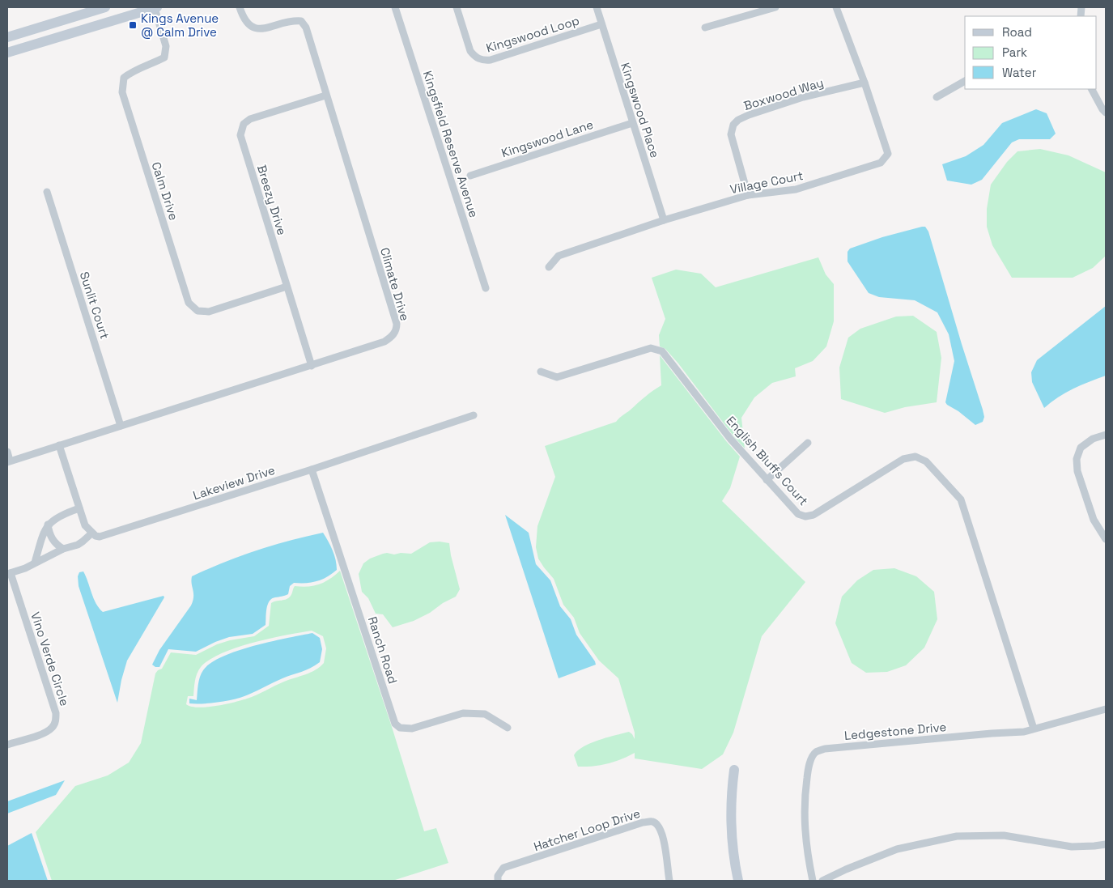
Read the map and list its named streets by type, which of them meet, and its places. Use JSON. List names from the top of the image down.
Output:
{
  "streets": {
    "street": [
      "Kingswood Loop",
      "Boxwood Way",
      "Kingswood Place",
      "Kingswood Lane",
      "Kingsfield Reserve Avenue",
      "Village Court",
      "Calm Drive",
      "Breezy Drive",
      "Climate Drive",
      "Sunlit Court",
      "English Bluffs Court",
      "Lakeview Drive",
      "Ranch Road",
      "Vino Verde Circle",
      "Ledgestone Drive",
      "Hatcher Loop Drive"
    ]
  },
  "crossings": [
    ["Kingswood Loop", "Kingswood Place"],
    ["Boxwood Way", "Village Court"],
    ["Kingswood Place", "Kingswood Lane"],
    ["Kingswood Place", "Village Court"],
    ["Calm Drive", "Breezy Drive"],
    ["Breezy Drive", "Climate Drive"],
    ["Climate Drive", "Sunlit Court"],
    ["English Bluffs Court", "Ledgestone Drive"],
    ["Lakeview Drive", "Ranch Road"],
    ["Lakeview Drive", "Vino Verde Circle"]
  ],
  "places": {
    "transit": ["Kings Avenue @ Calm Drive"]
  },
  "legend": ["Road", "Park", "Water"]
}
